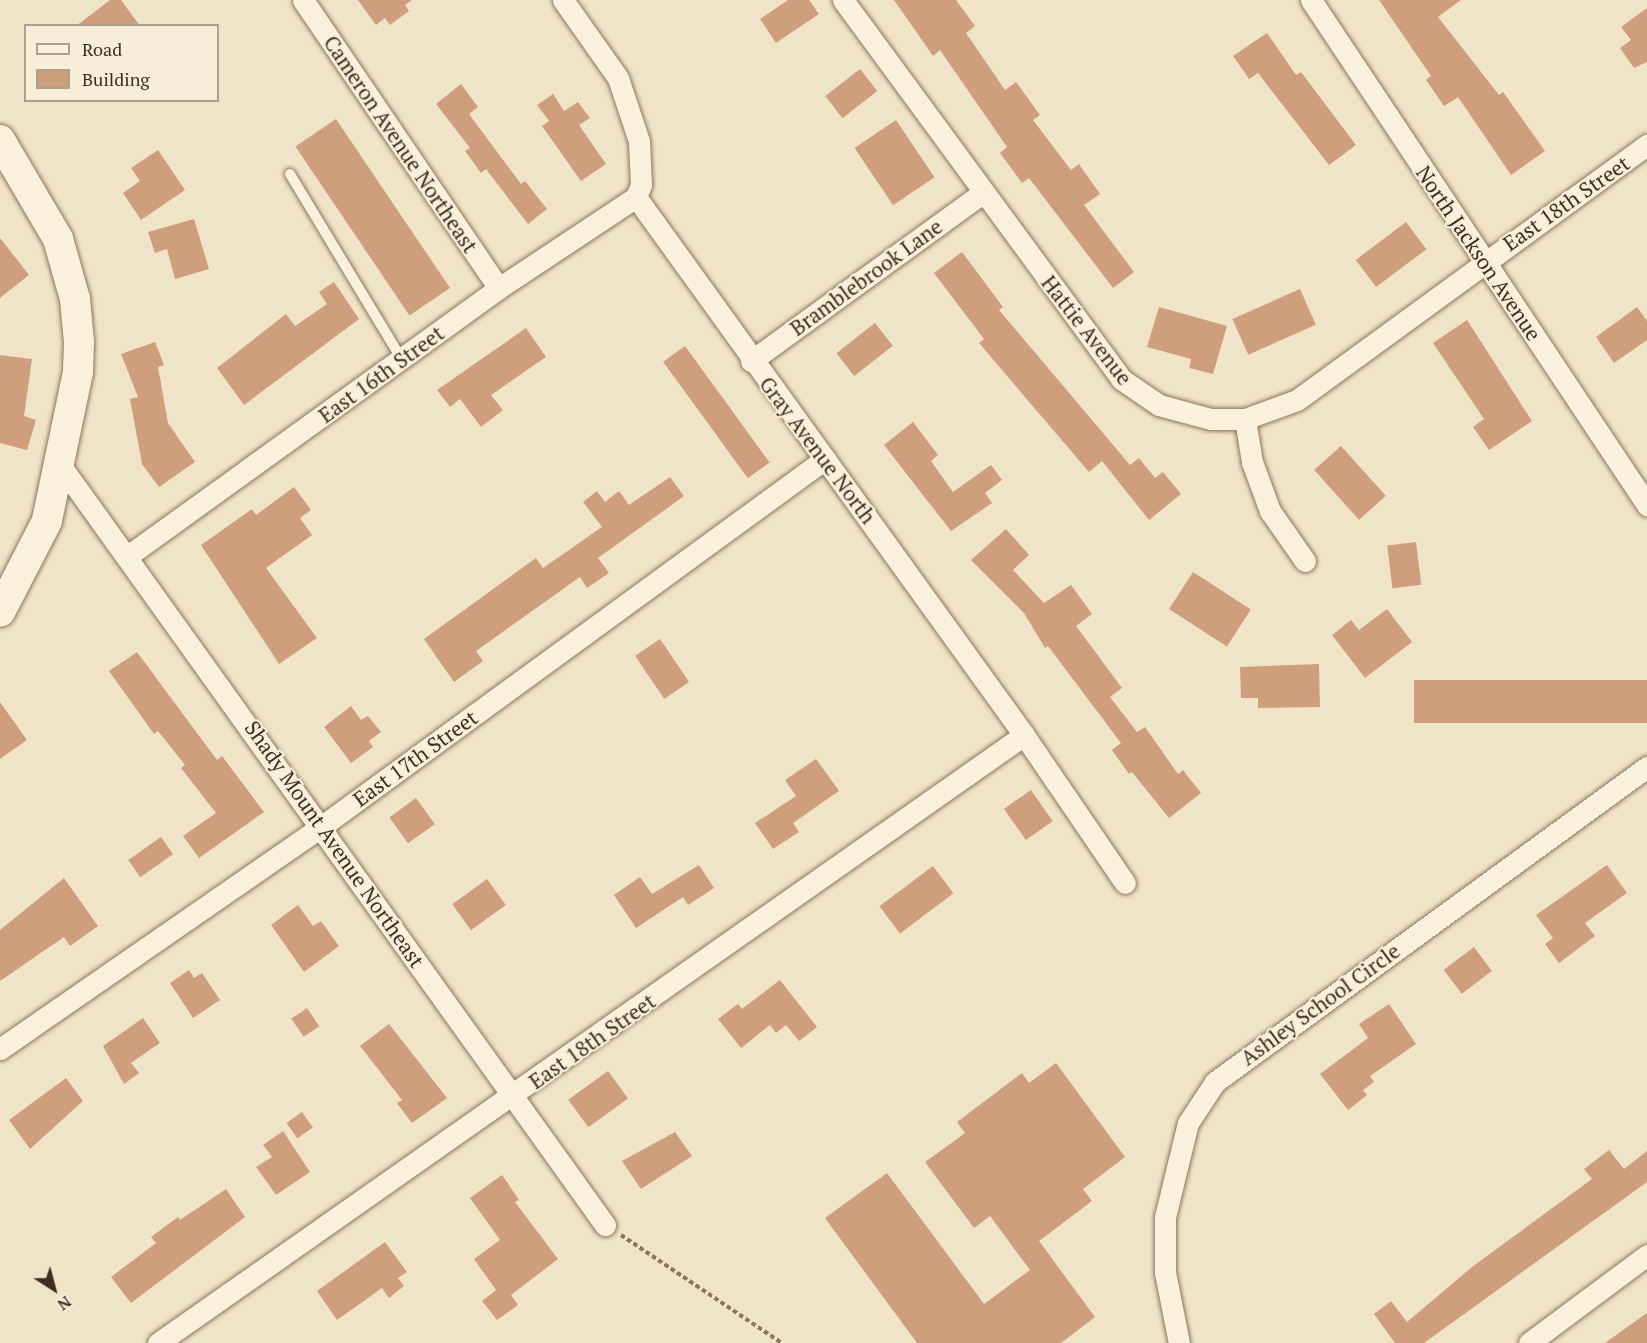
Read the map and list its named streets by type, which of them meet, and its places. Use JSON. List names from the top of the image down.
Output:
{
  "streets": {
    "street": [
      "Cameron Avenue Northeast",
      "East 18th Street",
      "North Jackson Avenue",
      "Bramblebrook Lane",
      "Hattie Avenue",
      "East 16th Street",
      "Gray Avenue North",
      "East 17th Street",
      "Shady Mount Avenue Northeast",
      "Ashley School Circle"
    ]
  },
  "crossings": [
    ["Cameron Avenue Northeast", "East 16th Street"],
    ["East 18th Street", "North Jackson Avenue"],
    ["East 18th Street", "Hattie Avenue"],
    ["East 18th Street", "Gray Avenue North"],
    ["East 18th Street", "Shady Mount Avenue Northeast"],
    ["North Jackson Avenue", "Hattie Avenue"],
    ["Bramblebrook Lane", "Hattie Avenue"],
    ["Bramblebrook Lane", "Gray Avenue North"],
    ["East 16th Street", "Gray Avenue North"],
    ["East 16th Street", "Shady Mount Avenue Northeast"],
    ["Gray Avenue North", "East 17th Street"],
    ["East 17th Street", "Shady Mount Avenue Northeast"]
  ],
  "legend": ["Road", "Building"],
  "north": "bottom right"
}
